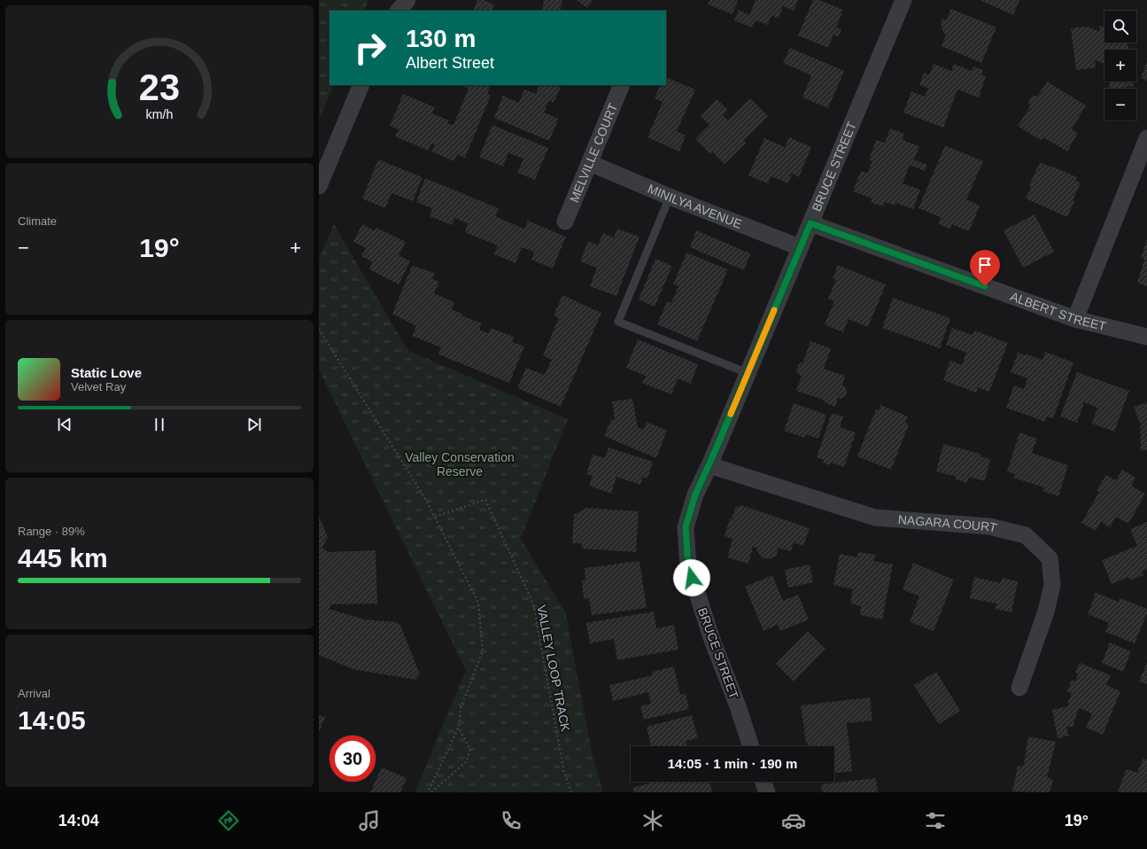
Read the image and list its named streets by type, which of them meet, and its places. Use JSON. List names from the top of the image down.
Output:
{
  "streets": {
    "street": [
      "MELVILLE COURT",
      "BRUCE STREET",
      "MINILYA AVENUE",
      "ALBERT STREET",
      "NAGARA COURT"
    ],
    "path": ["VALLEY LOOP TRACK"]
  },
  "crossings": [
    ["MELVILLE COURT", "MINILYA AVENUE"],
    ["BRUCE STREET", "MINILYA AVENUE"],
    ["BRUCE STREET", "ALBERT STREET"],
    ["BRUCE STREET", "NAGARA COURT"]
  ],
  "parks": ["Valley Conservation Reserve"],
  "page": {
    "map_buttons": ["+", "−"],
    "turn": ["130 m", "Albert Street"],
    "tile": [
      "Climate",
      ["Range · 89%", "445 km"],
      ["Arrival", "14:05"]
    ],
    "heat": ["−", "19°", "+"],
    "song": ["Static Love", "Velvet Ray"],
    "limit": "30",
    "trip": "14:05 · 1 min · 190 m",
    "tabs": ["14:04", "19°"],
    "gauge": ["23", "km/h"]
  }
}
